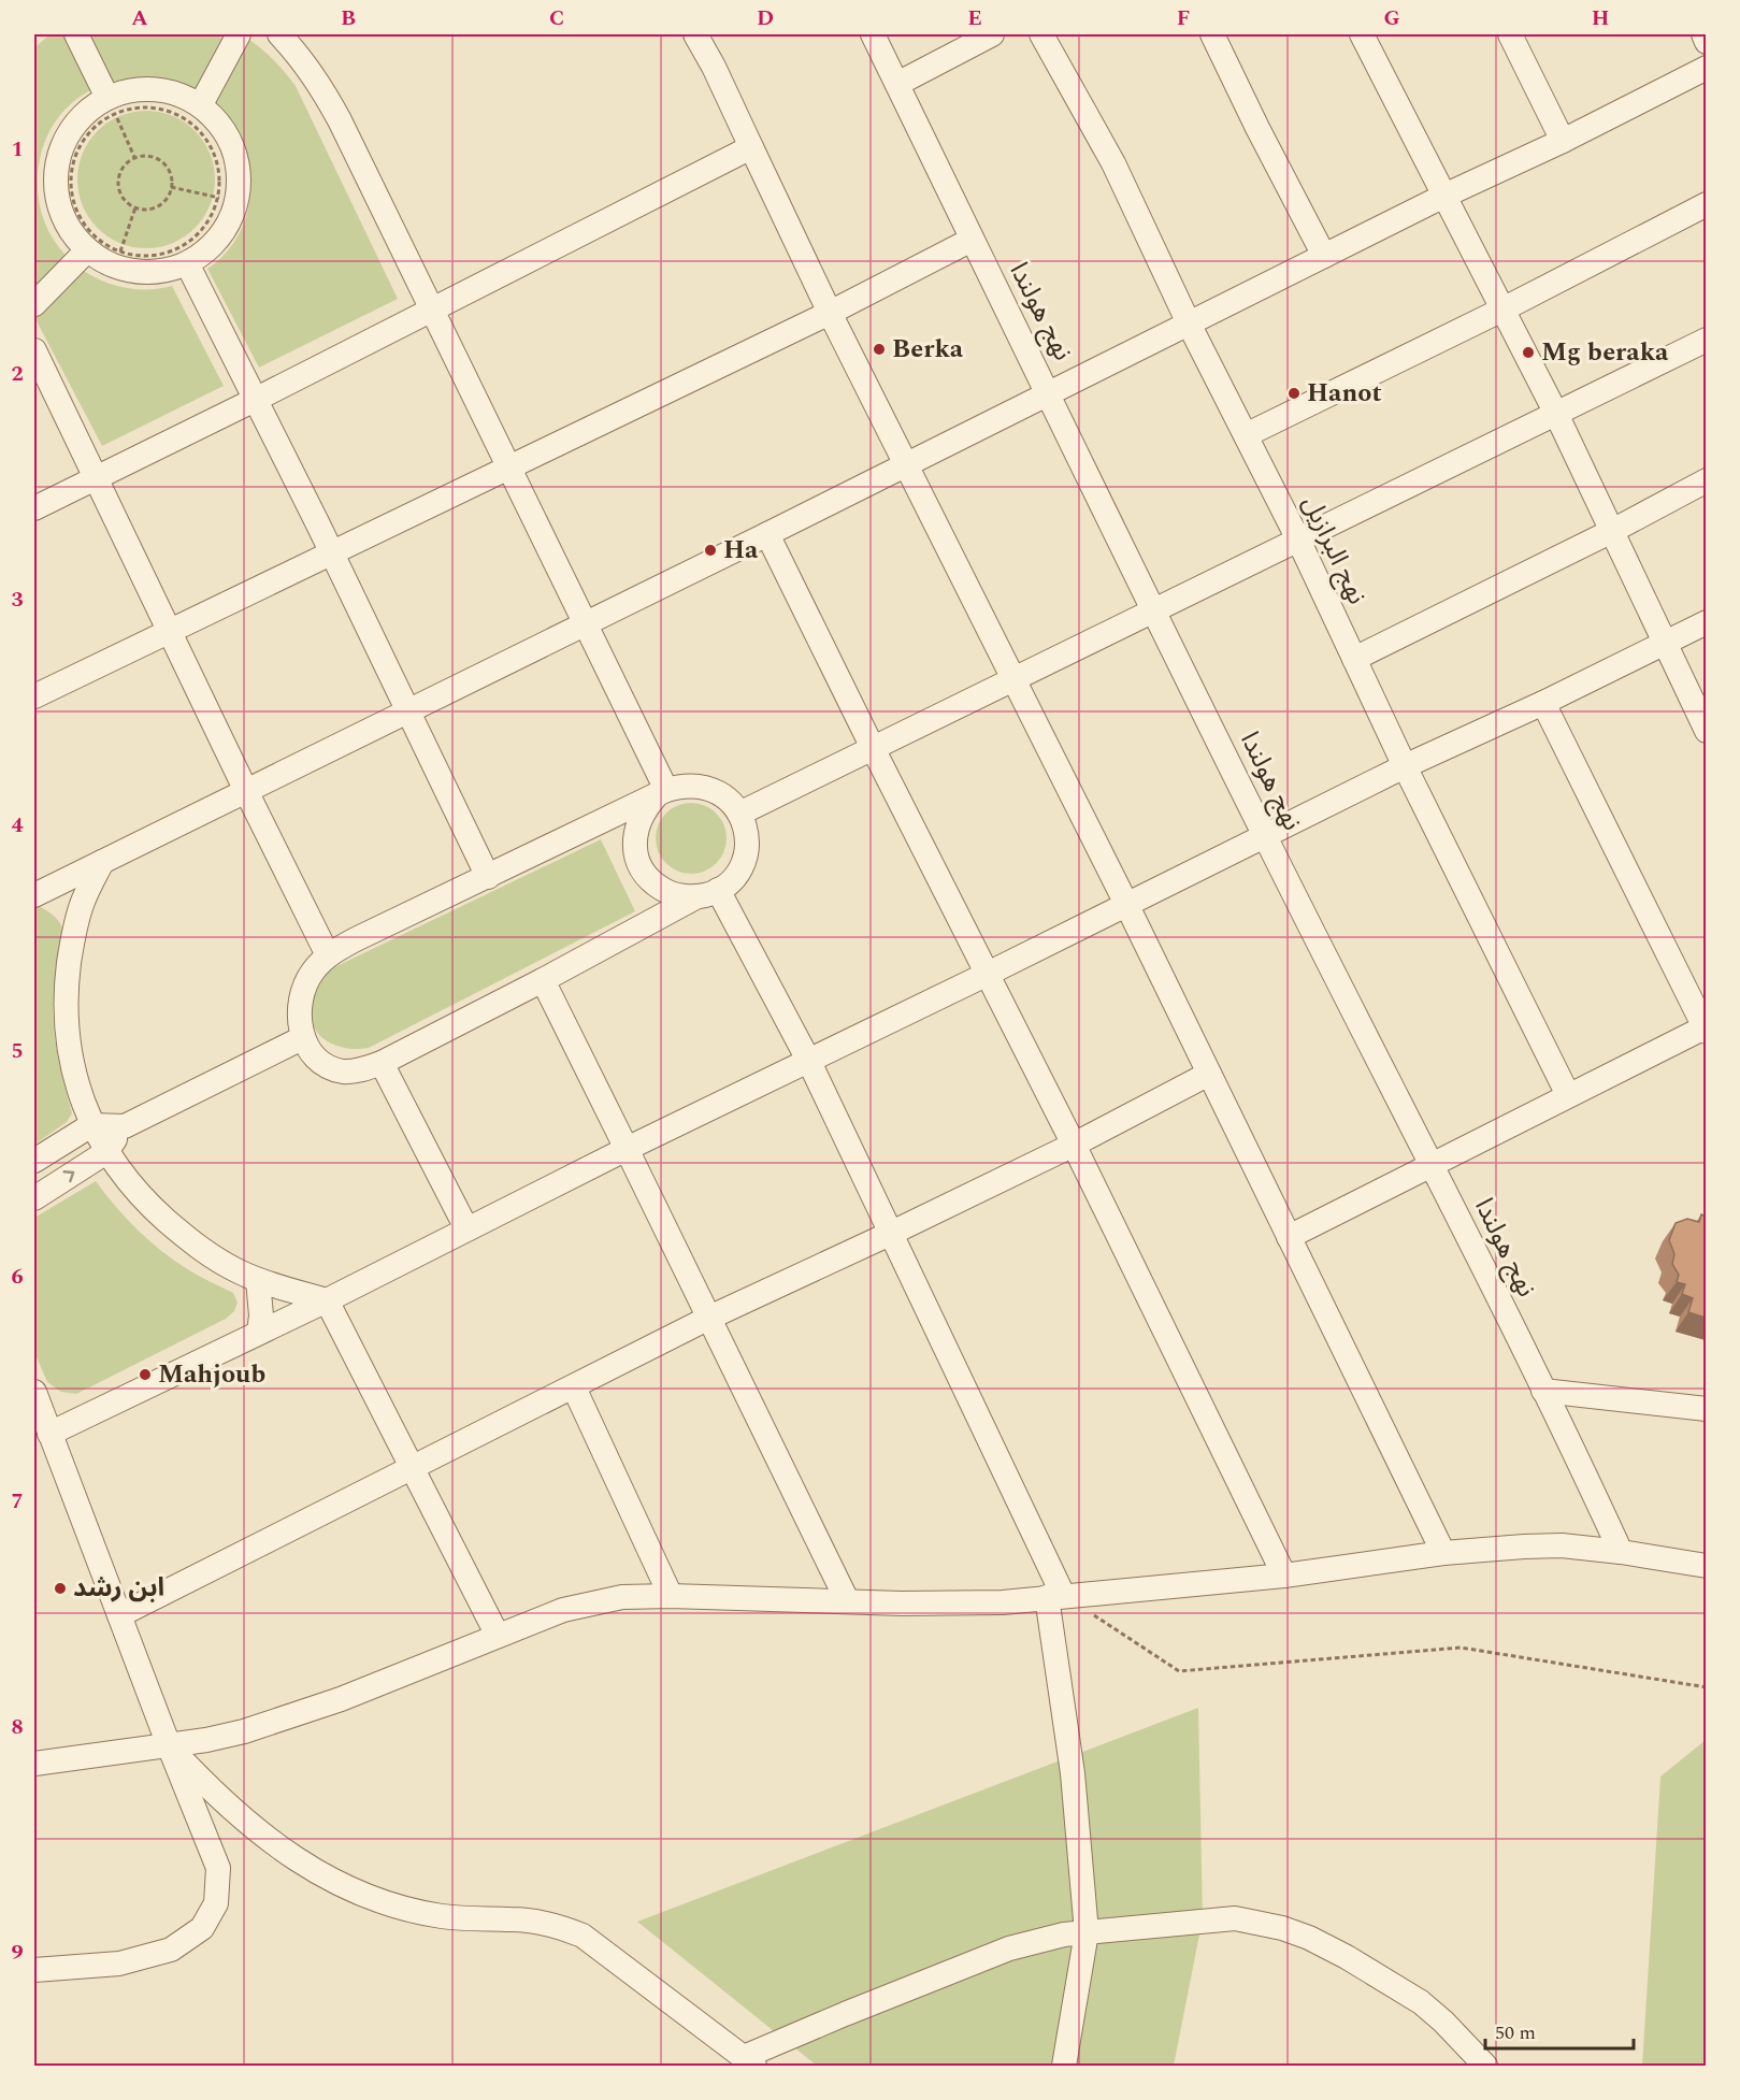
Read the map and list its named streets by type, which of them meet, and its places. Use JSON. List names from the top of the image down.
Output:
{
  "streets": {
    "street": ["نهج هولندا", "نهج البرازيل"]
  },
  "places": [
    "Berka",
    "Mg beraka",
    "Hanot",
    "Ha",
    "Mahjoub",
    "ابن رشد"
  ],
  "scale_bar": "50 m",
  "grid": {
    "columns": [
      "A",
      "B",
      "C",
      "D",
      "E",
      "F",
      "G",
      "H"
    ],
    "rows": [
      "1",
      "2",
      "3",
      "4",
      "5",
      "6",
      "7",
      "8",
      "9"
    ]
  }
}
